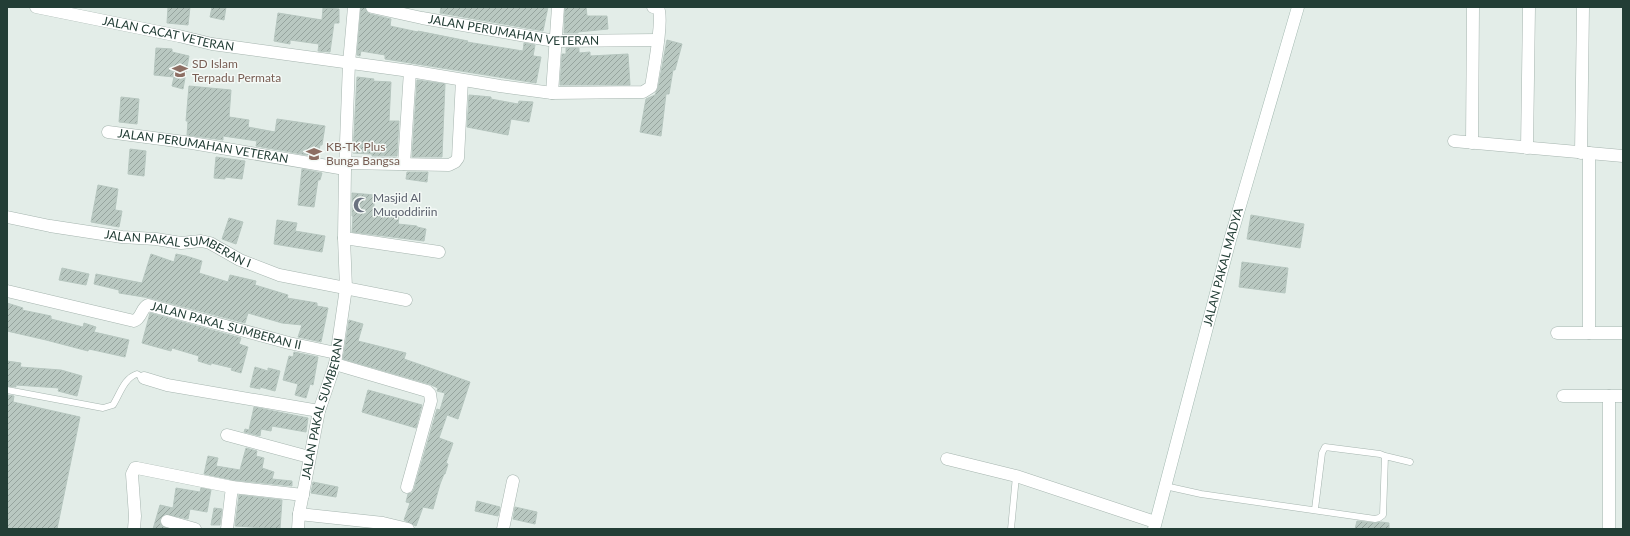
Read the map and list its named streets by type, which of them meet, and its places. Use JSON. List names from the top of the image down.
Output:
{
  "streets": {
    "street": [
      "JALAN PERUMAHAN VETERAN",
      "JALAN CACAT VETERAN",
      "JALAN PAKAL SUMBERAN I",
      "JALAN PAKAL MADYA",
      "JALAN PAKAL SUMBERAN II",
      "JALAN PAKAL SUMBERAN"
    ]
  },
  "crossings": [
    ["JALAN PAKAL SUMBERAN I", "JALAN PAKAL SUMBERAN"],
    ["JALAN PAKAL SUMBERAN II", "JALAN PAKAL SUMBERAN"]
  ],
  "places": {
    "school or university": ["SD Islam Terpadu Permata", "KB-TK Plus Bunga Bangsa"],
    "mosque": ["Masjid Al Muqoddiriin"]
  }
}
